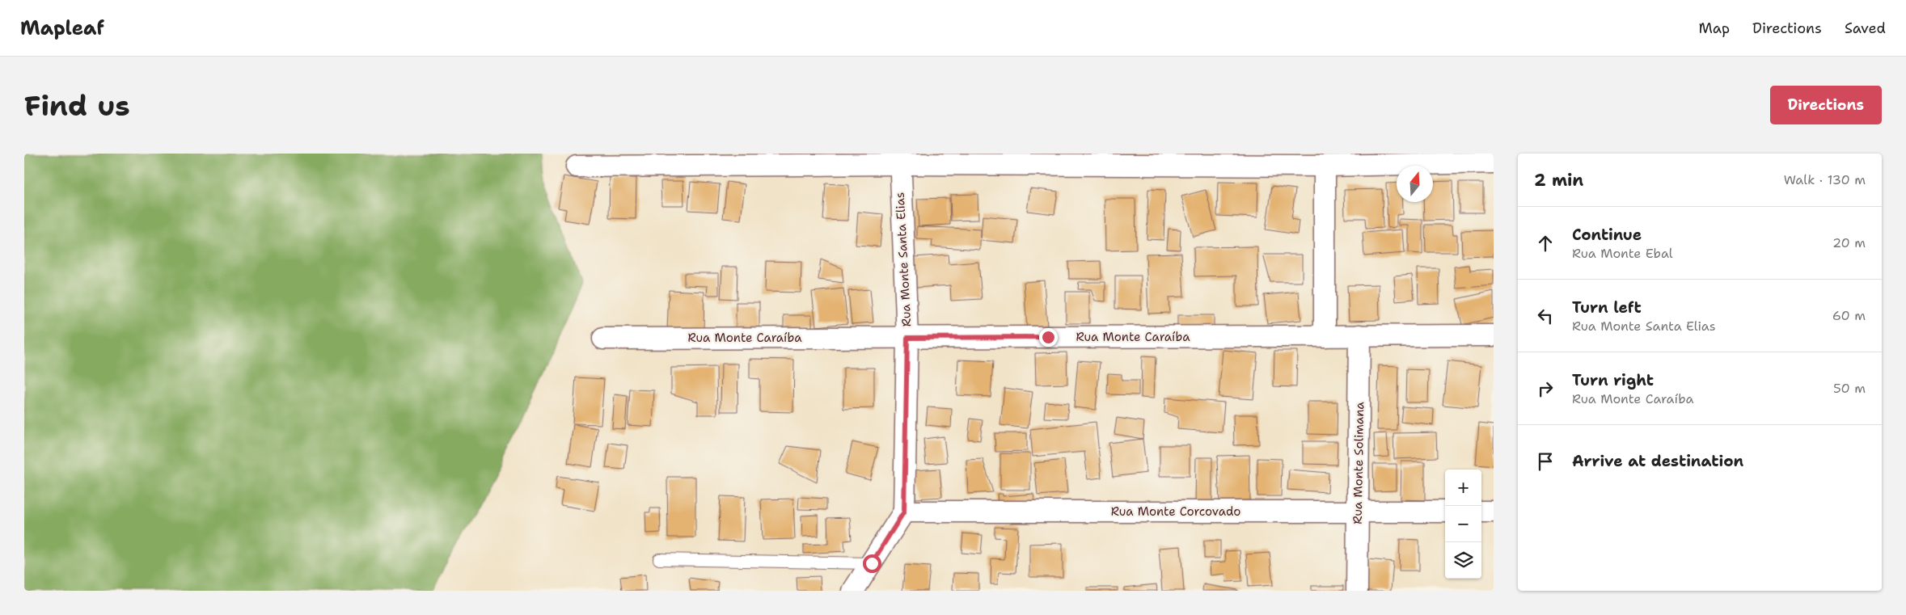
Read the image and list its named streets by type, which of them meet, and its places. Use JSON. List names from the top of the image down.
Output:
{
  "streets": {
    "street": [
      "Rua Monte Santa Elias",
      "Rua Monte Caraíba",
      "Rua Monte Solimana",
      "Rua Monte Corcovado"
    ]
  },
  "crossings": [
    ["Rua Monte Santa Elias", "Rua Monte Caraíba"],
    ["Rua Monte Santa Elias", "Rua Monte Corcovado"],
    ["Rua Monte Caraíba", "Rua Monte Solimana"],
    ["Rua Monte Solimana", "Rua Monte Corcovado"]
  ],
  "north": "top",
  "page": {
    "header": "Mapleaf",
    "nav": ["Map", "Directions", "Saved"],
    "buttons": "Directions",
    "title": "Find us",
    "heading": ["2 min", "Walk · 130 m"],
    "list": [
      ["Continue", "Rua Monte Ebal", "20 m"],
      ["Turn left", "Rua Monte Santa Elias", "60 m"],
      ["Turn right", "Rua Monte Caraíba", "50 m"],
      "Arrive at destination"
    ],
    "map_buttons": ["+", "−"]
  }
}
